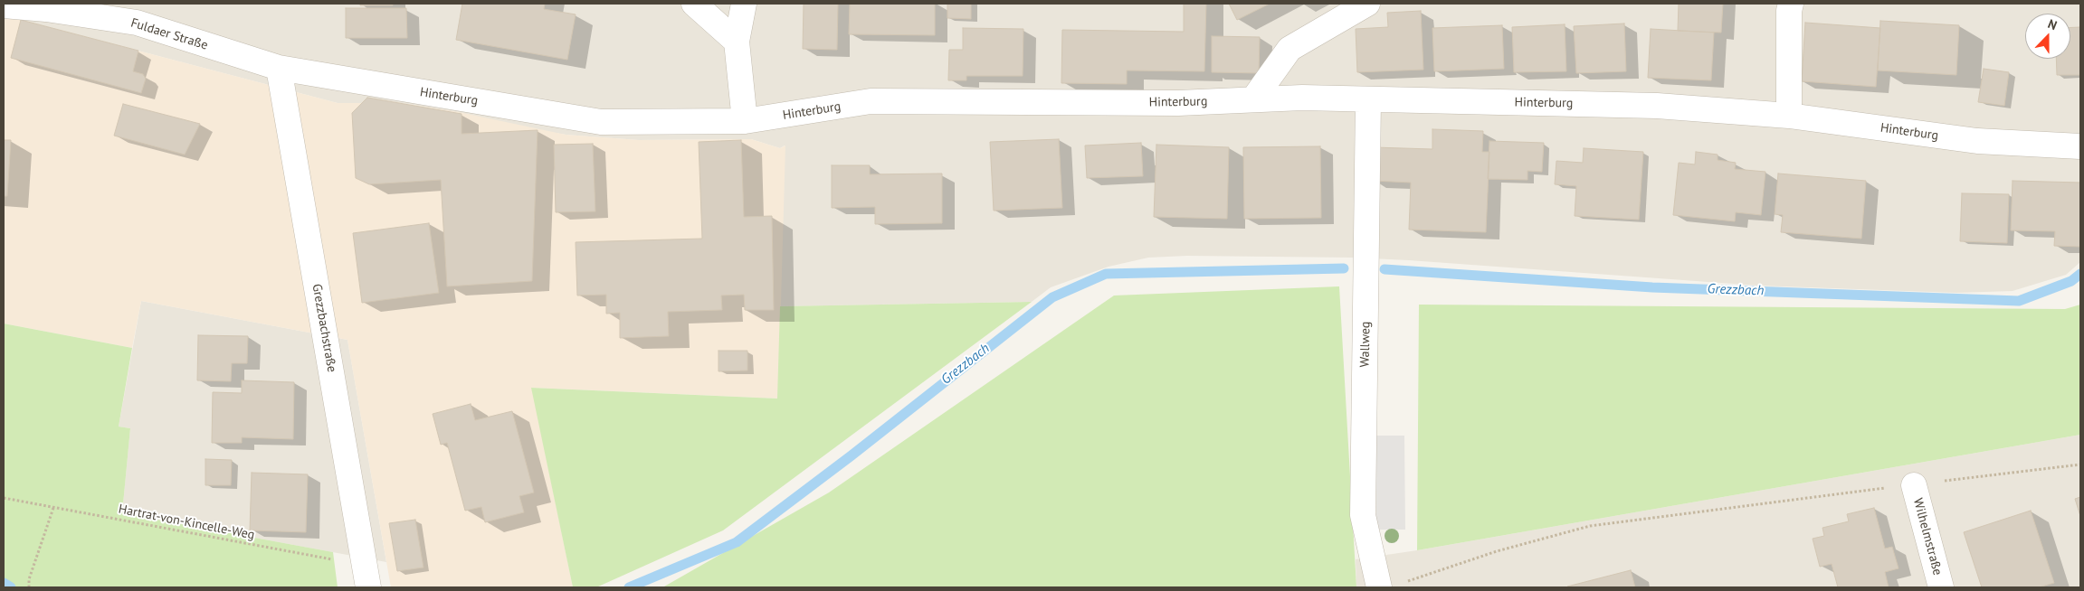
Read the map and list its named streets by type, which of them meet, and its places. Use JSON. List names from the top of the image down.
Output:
{
  "streets": {
    "street": [
      "Fuldaer Straße",
      "Hinterburg",
      "Grezzbachstraße",
      "Wallweg",
      "Wilhelmstraße"
    ],
    "path": ["Hartrat-von-Kincelle-Weg"]
  },
  "crossings": [
    ["Fuldaer Straße", "Hinterburg"],
    ["Fuldaer Straße", "Grezzbachstraße"],
    ["Hinterburg", "Grezzbachstraße"],
    ["Hinterburg", "Wallweg"],
    ["Grezzbachstraße", "Hartrat-von-Kincelle-Weg"]
  ],
  "water": ["Grezzbach"],
  "north": "top"
}
